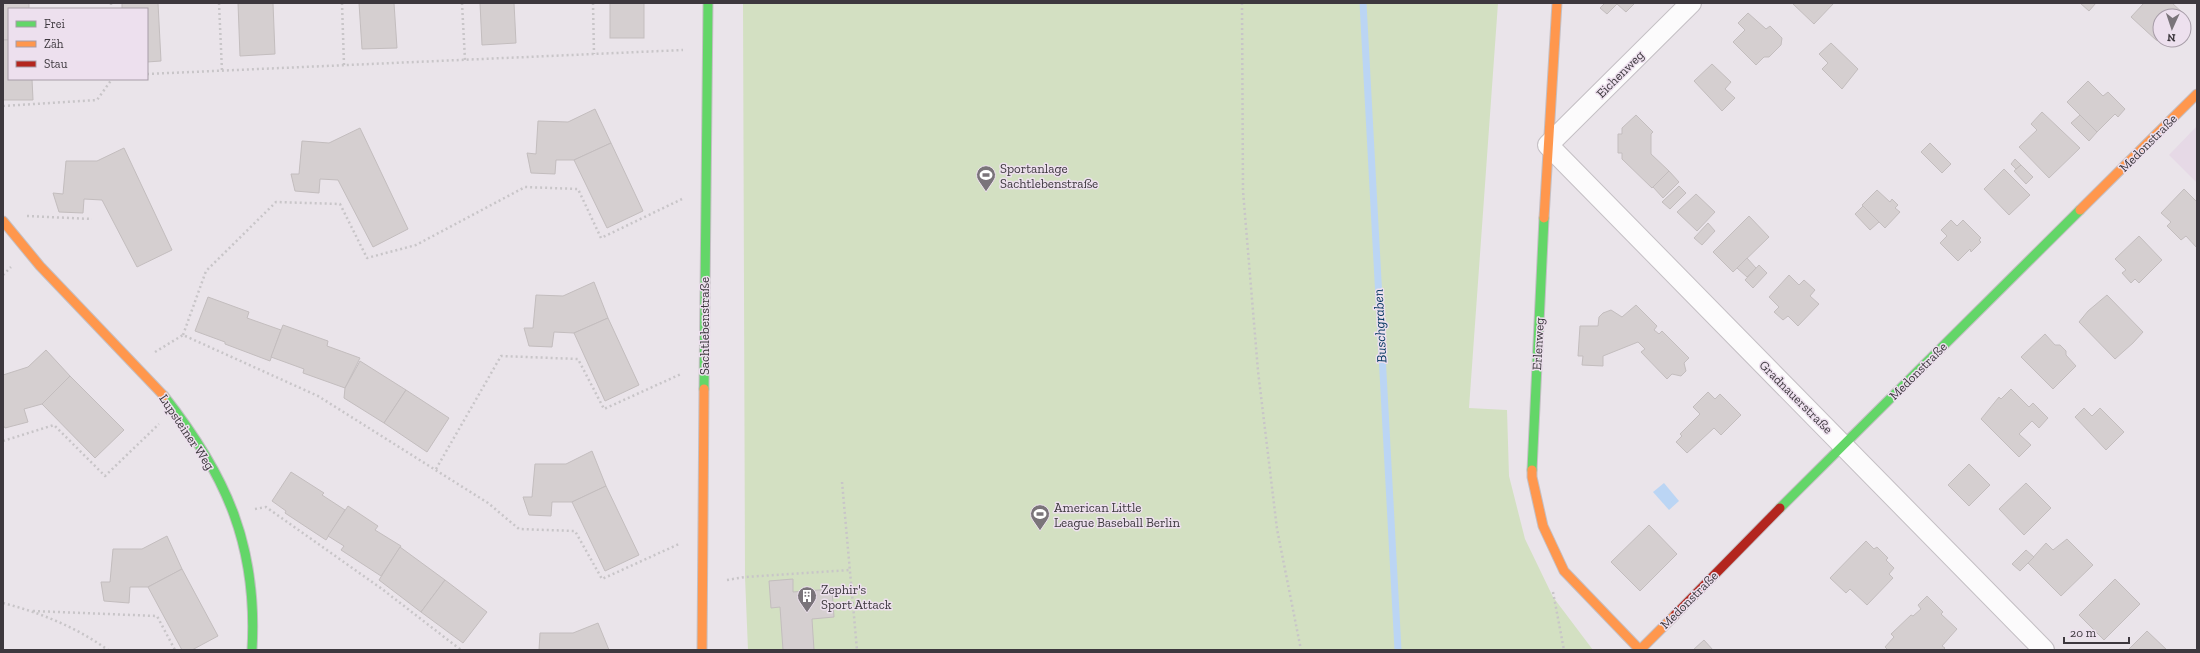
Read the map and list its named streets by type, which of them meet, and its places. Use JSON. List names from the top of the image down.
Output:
{
  "streets": {
    "street": [
      "Eichenweg",
      "Medonstraße",
      "Sachtlebenstraße",
      "Erlenweg",
      "Gradnauerstraße",
      "Lupsteiner Weg"
    ]
  },
  "crossings": [
    ["Eichenweg", "Erlenweg"],
    ["Eichenweg", "Gradnauerstraße"],
    ["Medonstraße", "Erlenweg"],
    ["Medonstraße", "Gradnauerstraße"],
    ["Erlenweg", "Gradnauerstraße"]
  ],
  "water": ["Buschgraben"],
  "places": {
    "sports": ["Sportanlage Sachtlebenstraße", "American Little League Baseball Berlin"],
    "building": ["Zephir's Sport Attack"]
  },
  "legend": ["Frei", "Zäh", "Stau"],
  "scale_bar": "20 m",
  "north": "bottom"
}
